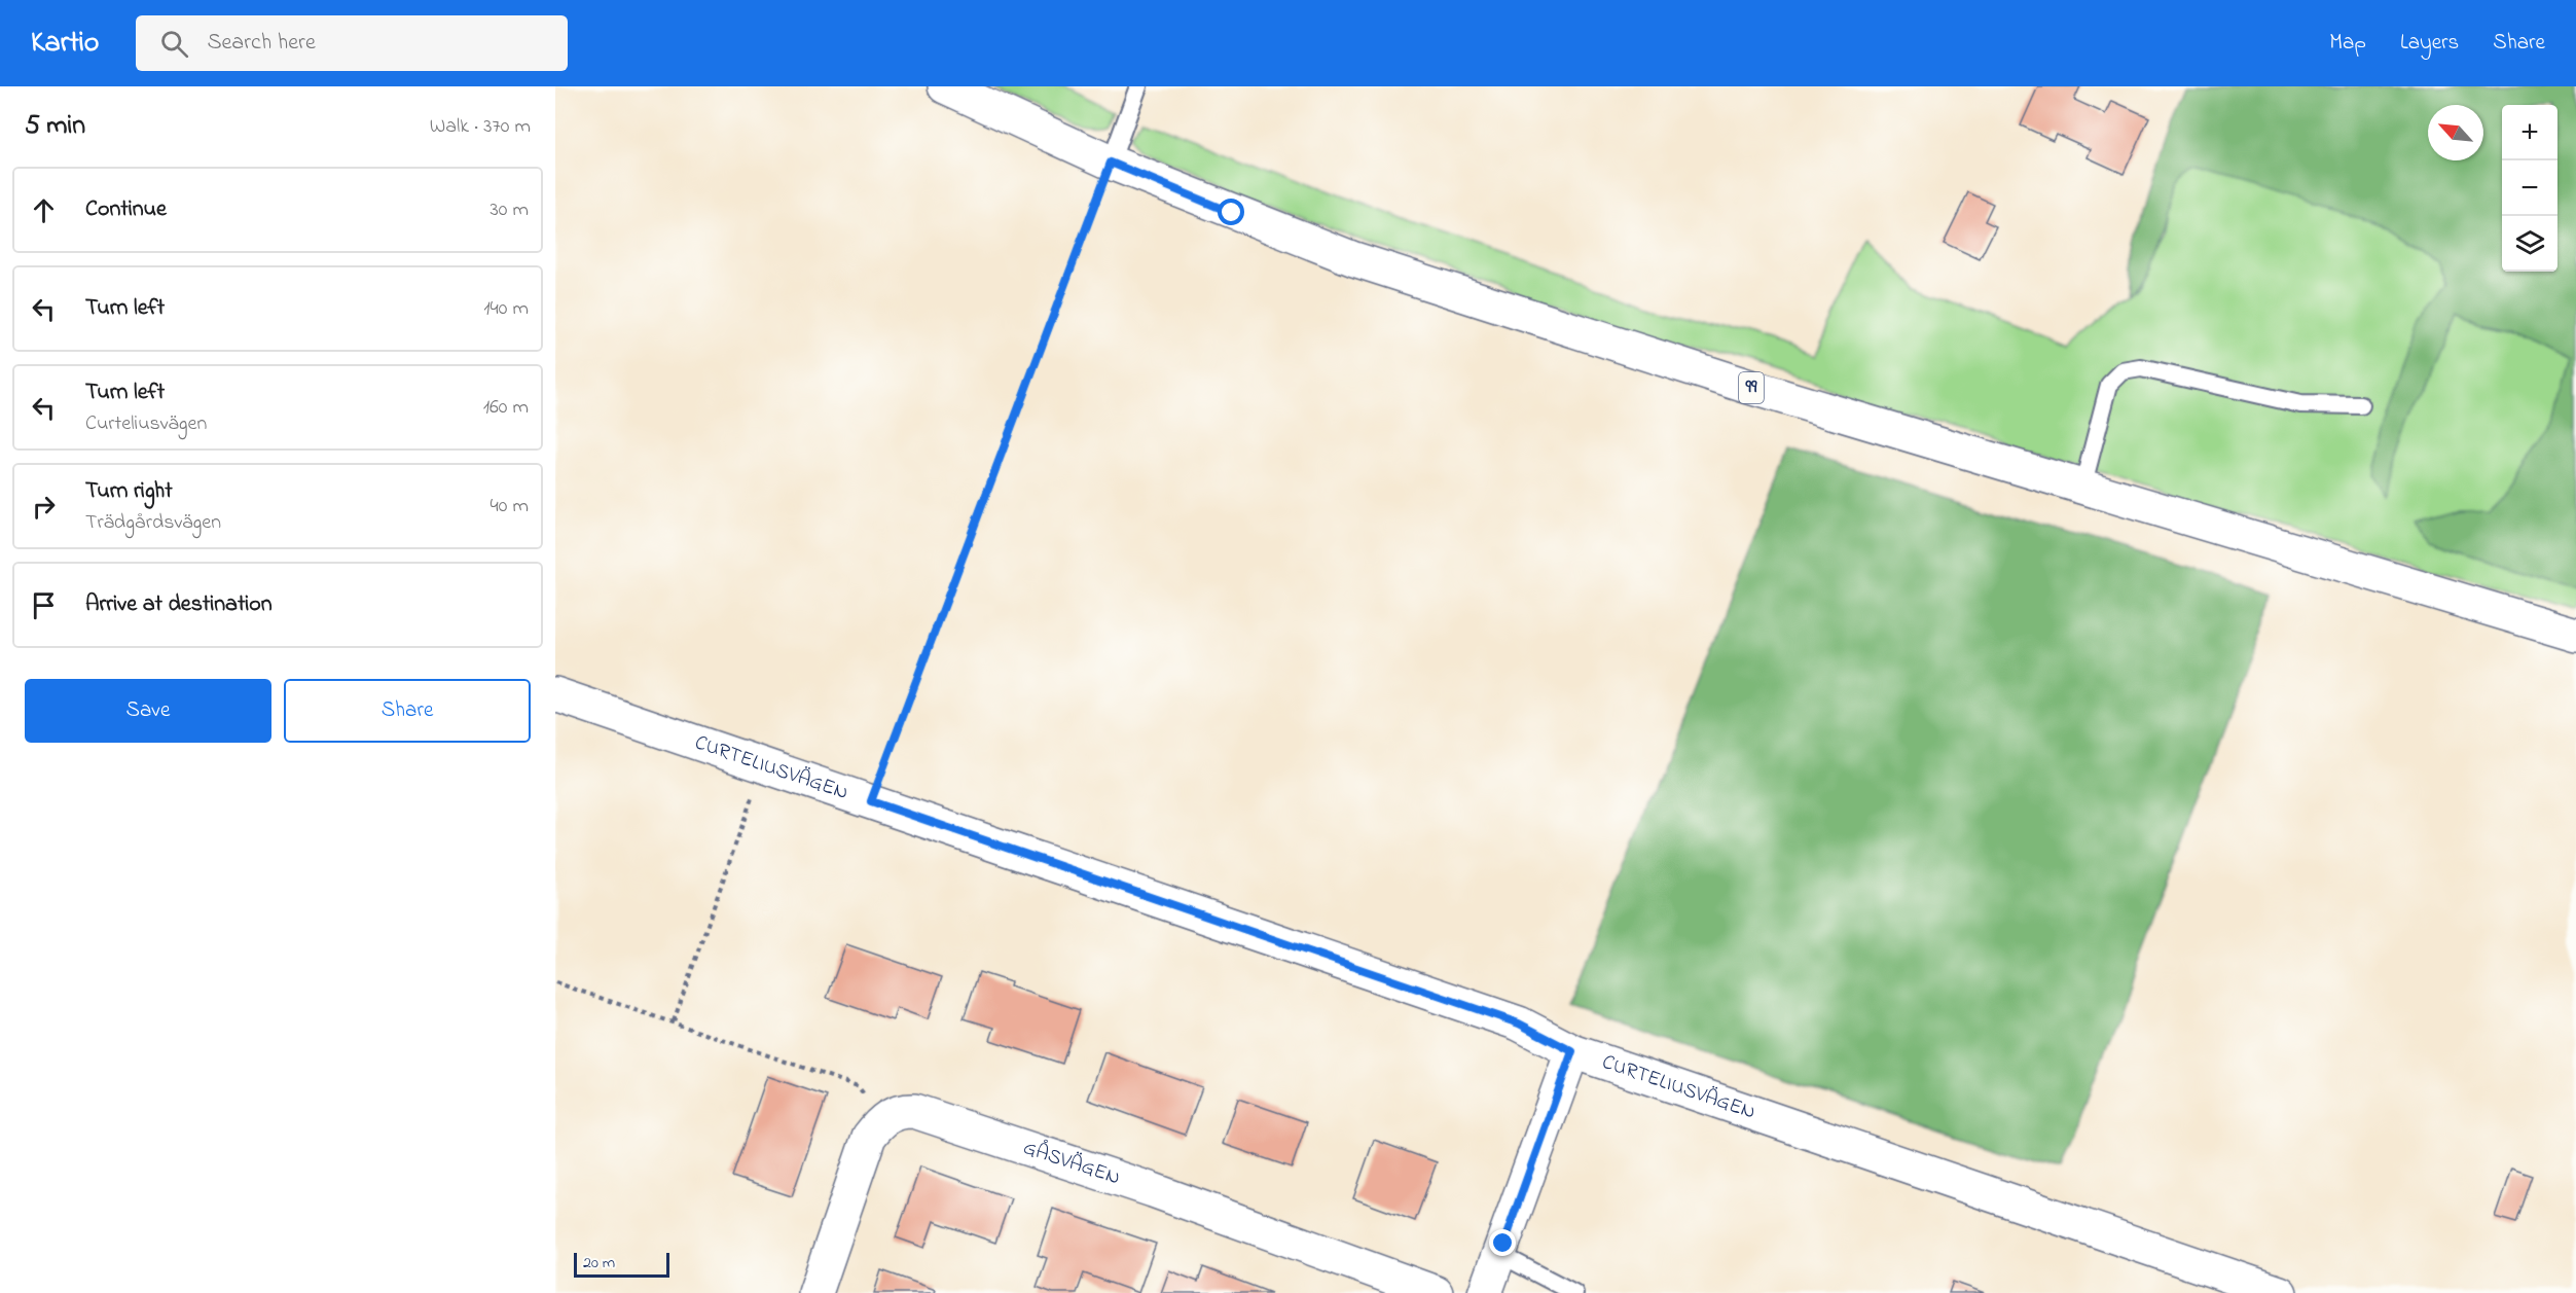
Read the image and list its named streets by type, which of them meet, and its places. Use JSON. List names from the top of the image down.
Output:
{
  "streets": {
    "street": ["99", "CURTELIUSVÄGEN", "GÅSVÄGEN"]
  },
  "scale_bar": "20 m",
  "north": "top left",
  "page": {
    "header": "Kartio",
    "search": "Search here",
    "nav": ["Map", "Layers", "Share"],
    "heading": ["5 min", "Walk · 370 m"],
    "map_buttons": ["+", "−"],
    "list": [
      ["Continue", "30 m"],
      ["Turn left", "140 m"],
      ["Turn left", "Curteliusvägen", "160 m"],
      ["Turn right", "Trädgårdsvägen", "40 m"],
      "Arrive at destination"
    ],
    "buttons": ["Save", "Share"],
    "scale": "20 m"
  }
}
